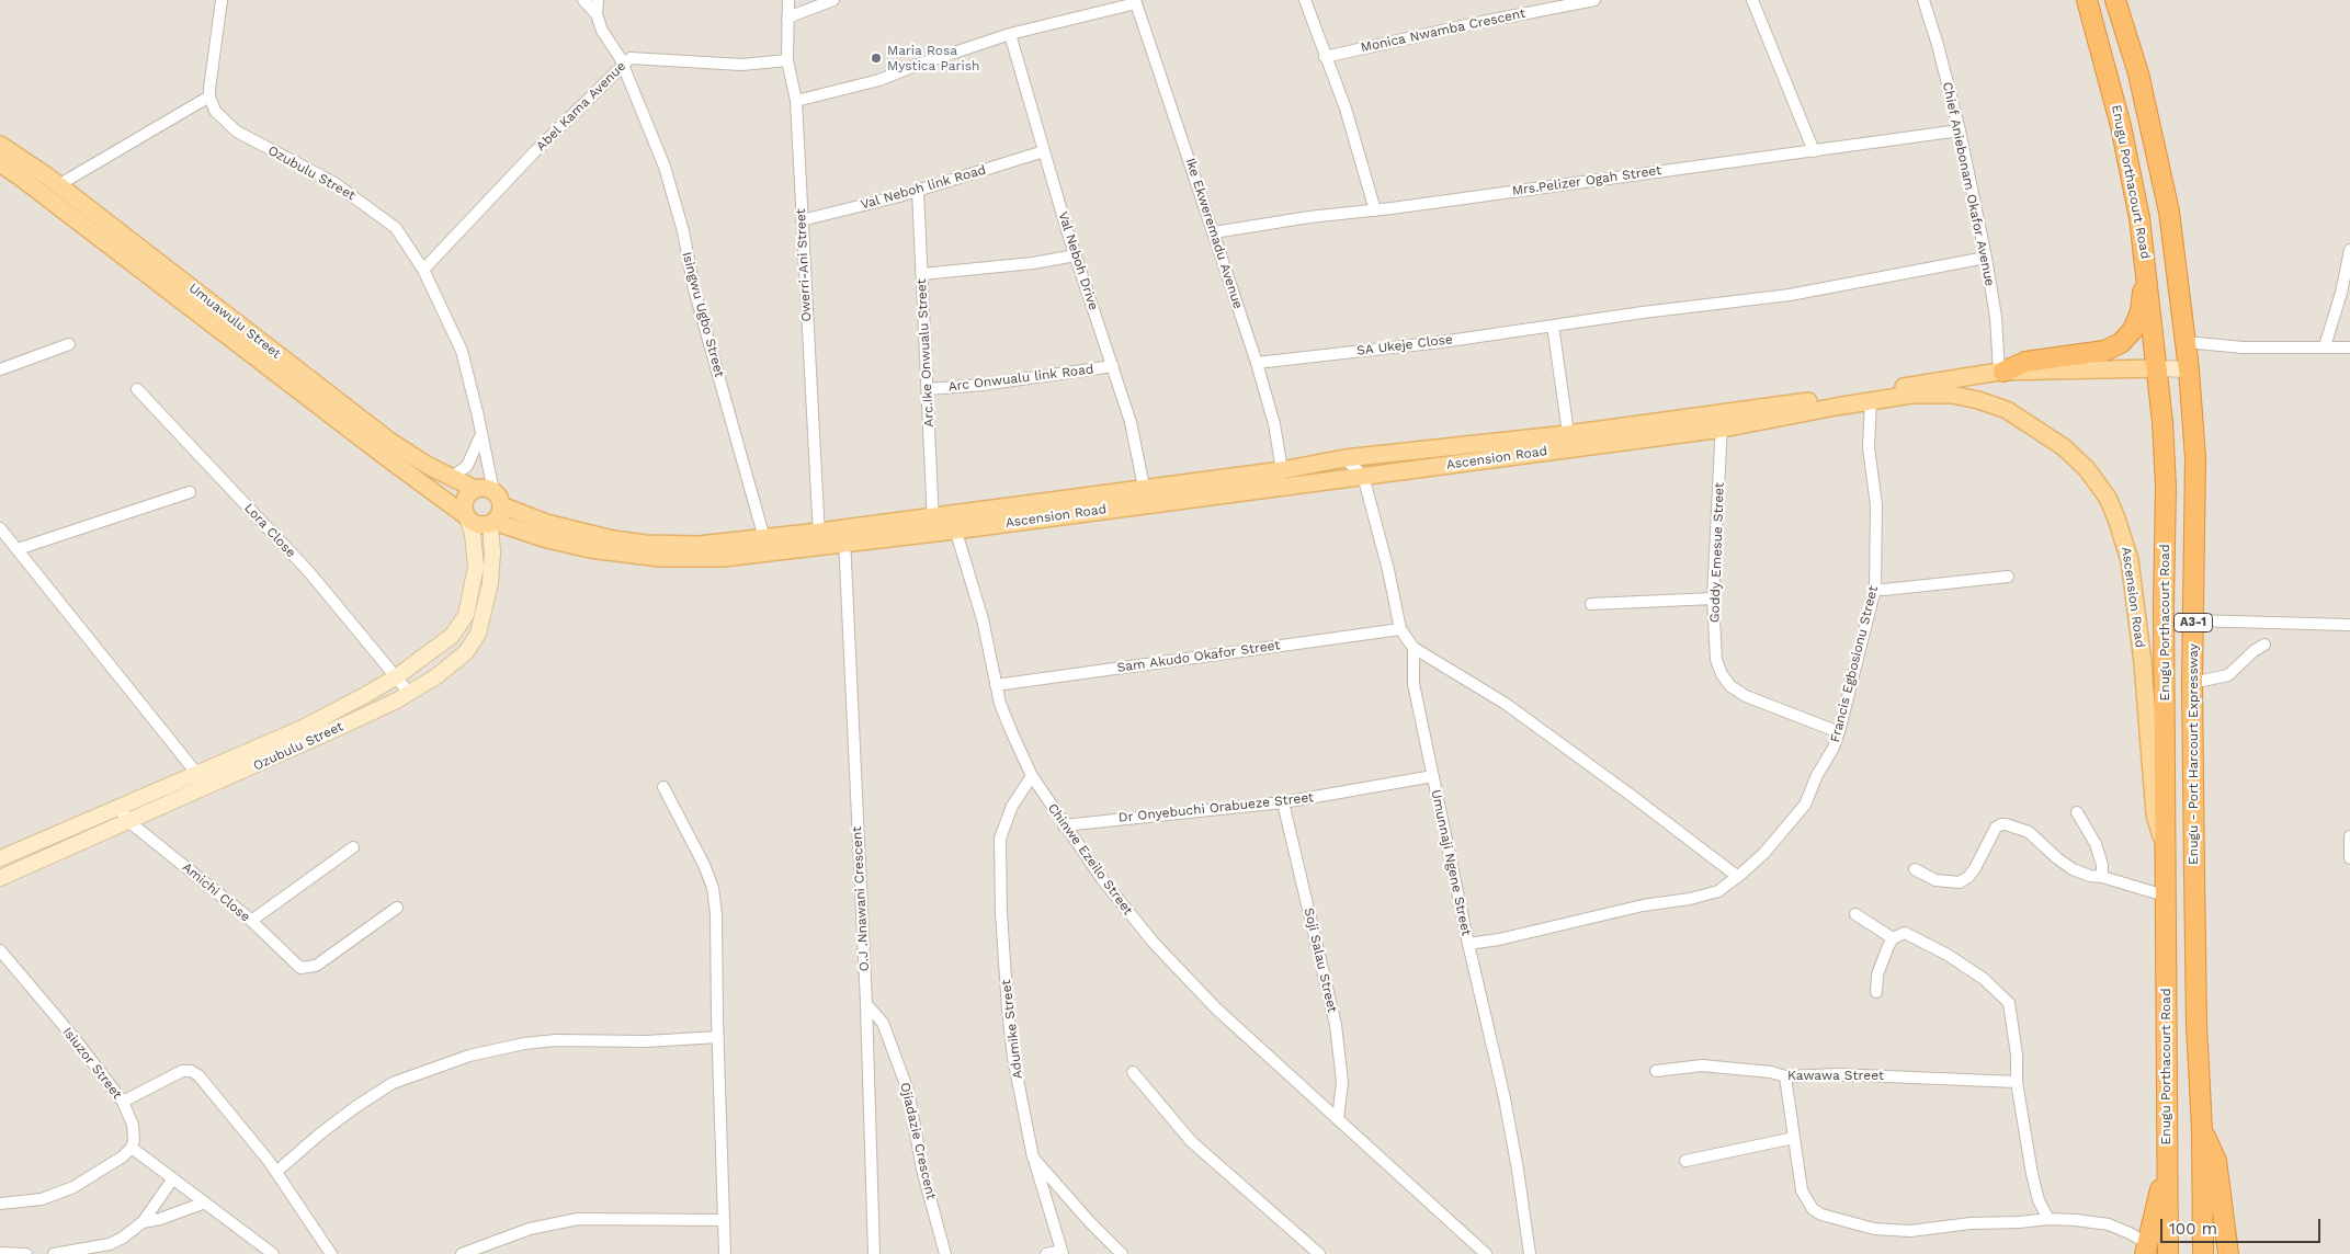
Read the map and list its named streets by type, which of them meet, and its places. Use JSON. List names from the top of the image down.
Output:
{
  "streets": {
    "highway": ["Enugu Porthacourt Road", "A3-1", "Enugu - Port Harcourt Expressway"],
    "main road": ["Ozubulu Street", "Umuawulu Street", "Ascension Road"],
    "street": [
      "Monica Nwamba Crescent",
      "Abel Kama Avenue",
      "Mrs.Pelizer Ogah Street",
      "Chief Aniebonam Okafor Avenue",
      "Val Neboh link Road",
      "Ike Ekweremadu Avenue",
      "Val Neboh Drive",
      "Owerri-Ani Street",
      "Isingwu Ugbo Street",
      "SA Ukeje Close",
      "Arc.Ike Onwualu Street",
      "Arc Onwualu link Road",
      "Lora Close",
      "Goddy Emesue Street",
      "Sam Akudo Okafor Street",
      "Francis Egbosionu Street",
      "Dr Onyebuchi Orabueze Street",
      "Chinwe Ezeilo Street",
      "Umunnaji Ngene Street",
      "Amichi Close",
      "O.J .Nnawani Crescent",
      "Soji Salau Street",
      "Adumike Street",
      "Isiuzor Street",
      "Kawawa Street",
      "Ojiadazie Crescent"
    ]
  },
  "crossings": [
    ["Abel Kama Avenue", "Ozubulu Street"],
    ["Abel Kama Avenue", "Owerri-Ani Street"],
    ["Abel Kama Avenue", "Isingwu Ugbo Street"],
    ["Ozubulu Street", "Umuawulu Street"],
    ["Ozubulu Street", "Ascension Road"],
    ["Ozubulu Street", "Lora Close"],
    ["Ozubulu Street", "Amichi Close"],
    ["Mrs.Pelizer Ogah Street", "Chief Aniebonam Okafor Avenue"],
    ["Mrs.Pelizer Ogah Street", "Ike Ekweremadu Avenue"],
    ["Enugu Porthacourt Road", "Ascension Road"],
    ["Chief Aniebonam Okafor Avenue", "SA Ukeje Close"],
    ["Chief Aniebonam Okafor Avenue", "Ascension Road"],
    ["Val Neboh link Road", "Val Neboh Drive"],
    ["Val Neboh link Road", "Owerri-Ani Street"],
    ["Val Neboh link Road", "Arc.Ike Onwualu Street"],
    ["Ike Ekweremadu Avenue", "SA Ukeje Close"],
    ["Ike Ekweremadu Avenue", "Ascension Road"],
    ["Val Neboh Drive", "Arc Onwualu link Road"],
    ["Val Neboh Drive", "Ascension Road"],
    ["Owerri-Ani Street", "Ascension Road"],
    ["Isingwu Ugbo Street", "Ascension Road"],
    ["Umuawulu Street", "Ascension Road"],
    ["Arc.Ike Onwualu Street", "Arc Onwualu link Road"],
    ["Arc.Ike Onwualu Street", "Ascension Road"],
    ["Ascension Road", "Goddy Emesue Street"],
    ["Ascension Road", "Francis Egbosionu Street"],
    ["Ascension Road", "Chinwe Ezeilo Street"],
    ["Ascension Road", "O.J .Nnawani Crescent"],
    ["Goddy Emesue Street", "Francis Egbosionu Street"],
    ["Sam Akudo Okafor Street", "Chinwe Ezeilo Street"],
    ["Francis Egbosionu Street", "Umunnaji Ngene Street"],
    ["Dr Onyebuchi Orabueze Street", "Chinwe Ezeilo Street"],
    ["Dr Onyebuchi Orabueze Street", "Umunnaji Ngene Street"],
    ["Dr Onyebuchi Orabueze Street", "Soji Salau Street"],
    ["Chinwe Ezeilo Street", "Soji Salau Street"],
    ["Chinwe Ezeilo Street", "Adumike Street"],
    ["O.J .Nnawani Crescent", "Ojiadazie Crescent"]
  ],
  "places": ["Maria Rosa Mystica Parish"],
  "scale_bar": "100 m"
}
